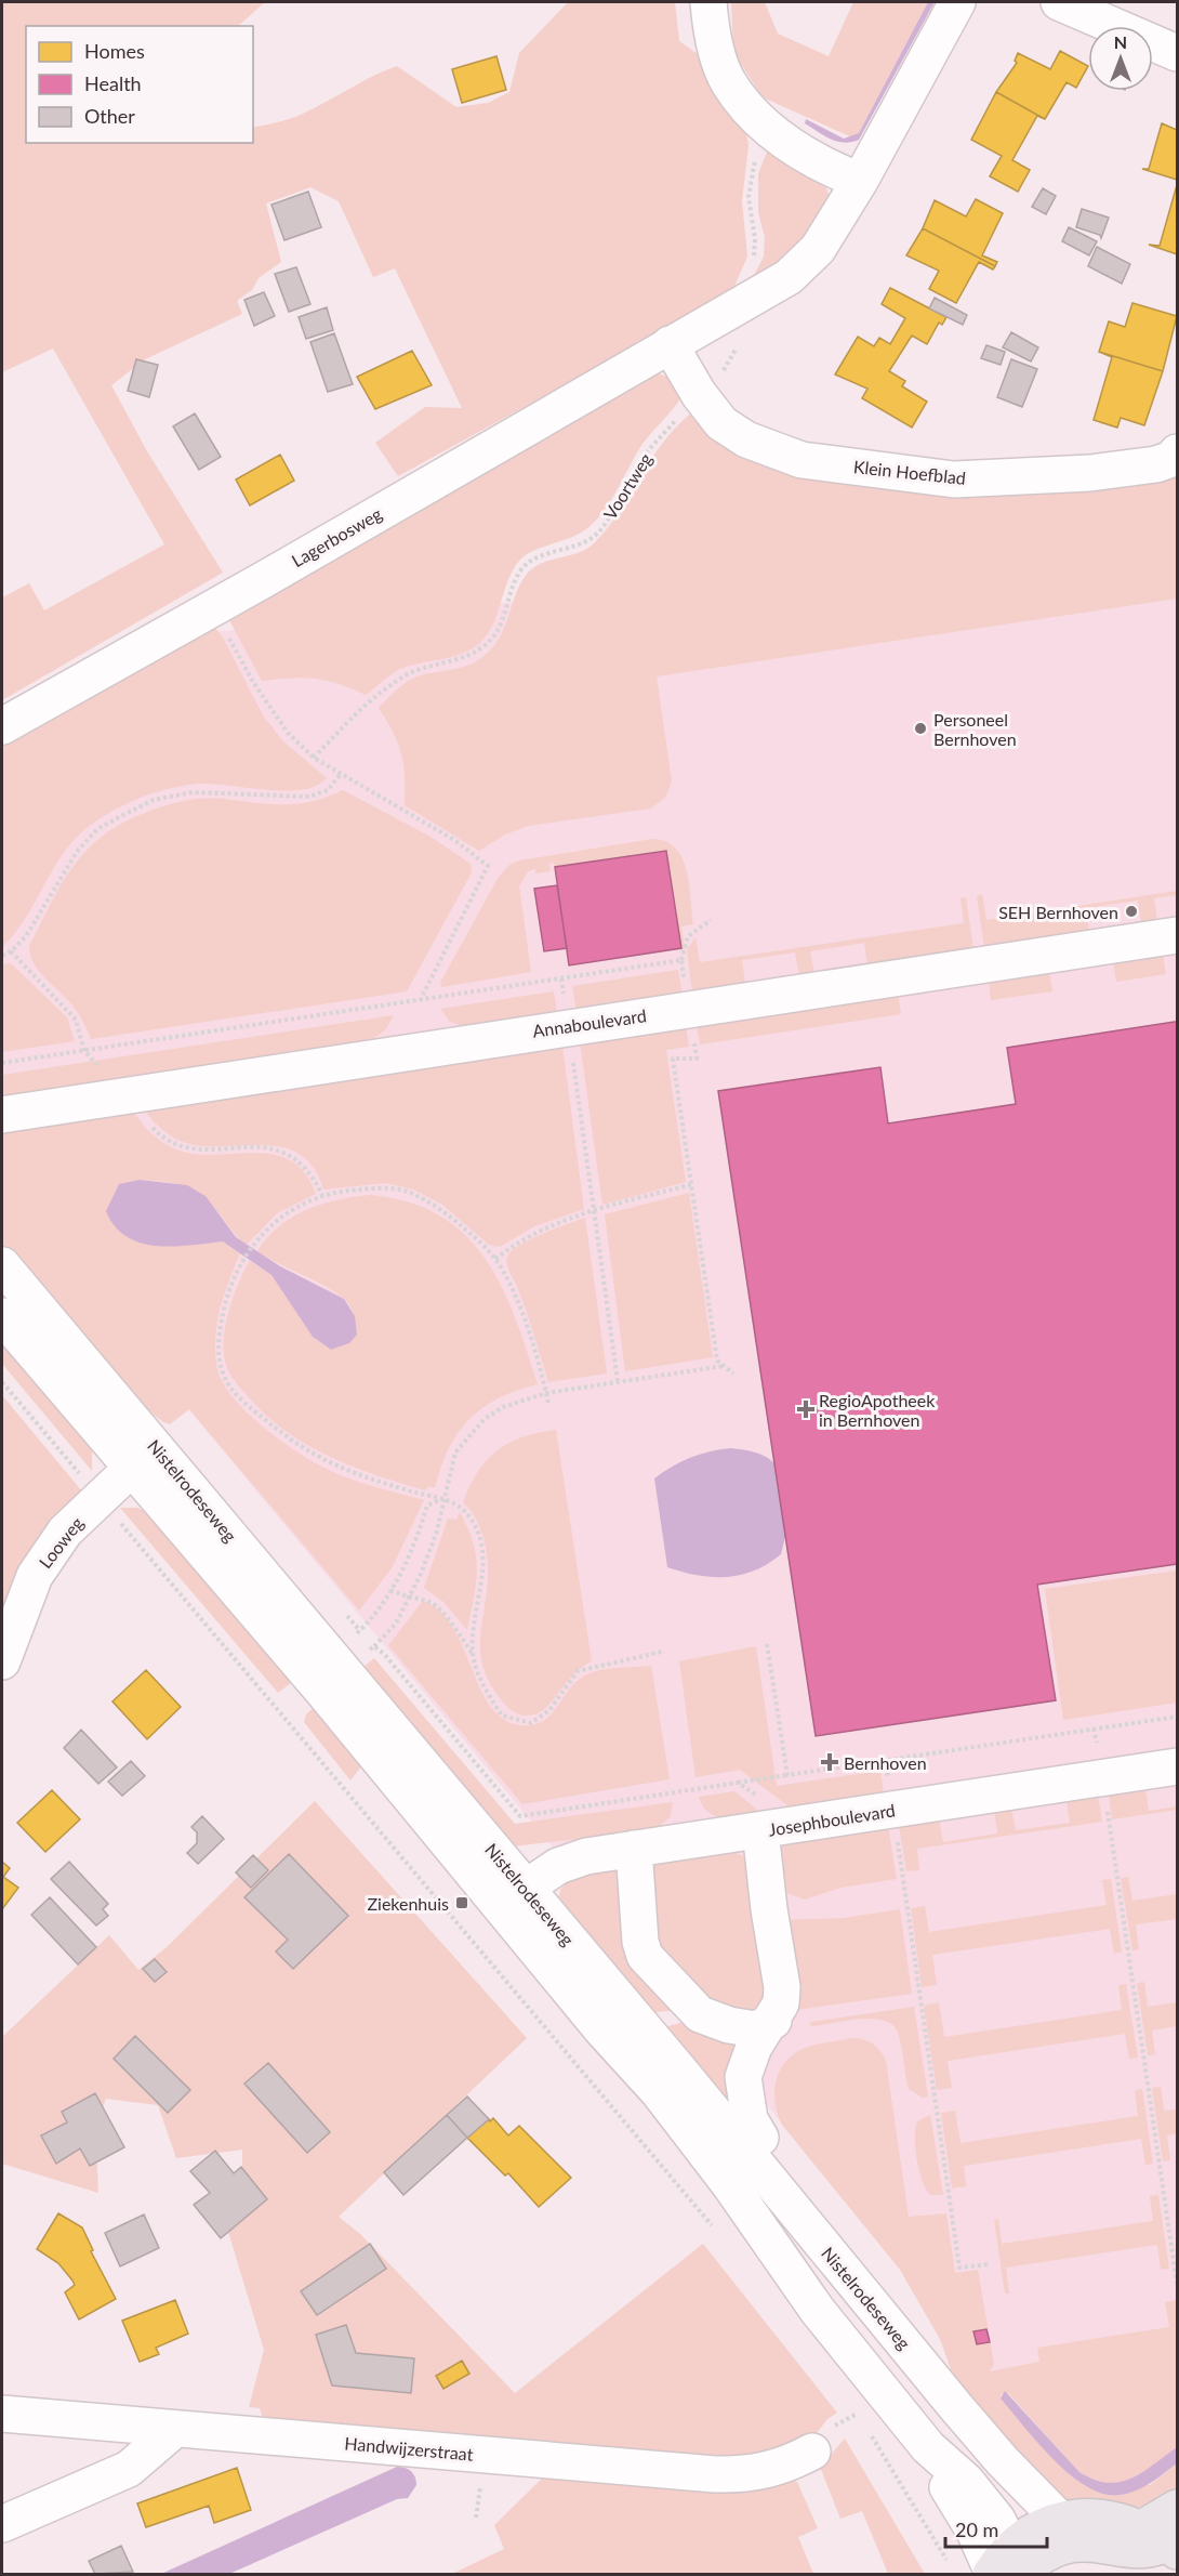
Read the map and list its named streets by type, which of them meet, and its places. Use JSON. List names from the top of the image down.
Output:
{
  "streets": {
    "street": [
      "Klein Hoefblad",
      "Lagerbosweg",
      "Annaboulevard",
      "Nistelrodeseweg",
      "Looweg",
      "Josephboulevard",
      "Handwijzerstraat"
    ],
    "path": ["Voortweg"]
  },
  "crossings": [
    ["Klein Hoefblad", "Voortweg"],
    ["Nistelrodeseweg", "Looweg"],
    ["Nistelrodeseweg", "Josephboulevard"]
  ],
  "places": {
    "other": ["Personeel Bernhoven", "SEH Bernhoven"],
    "health": ["RegioApotheek in Bernhoven", "Bernhoven"],
    "transit": ["Ziekenhuis"]
  },
  "legend": ["Homes", "Health", "Other"],
  "scale_bar": "20 m",
  "north": "top"
}
